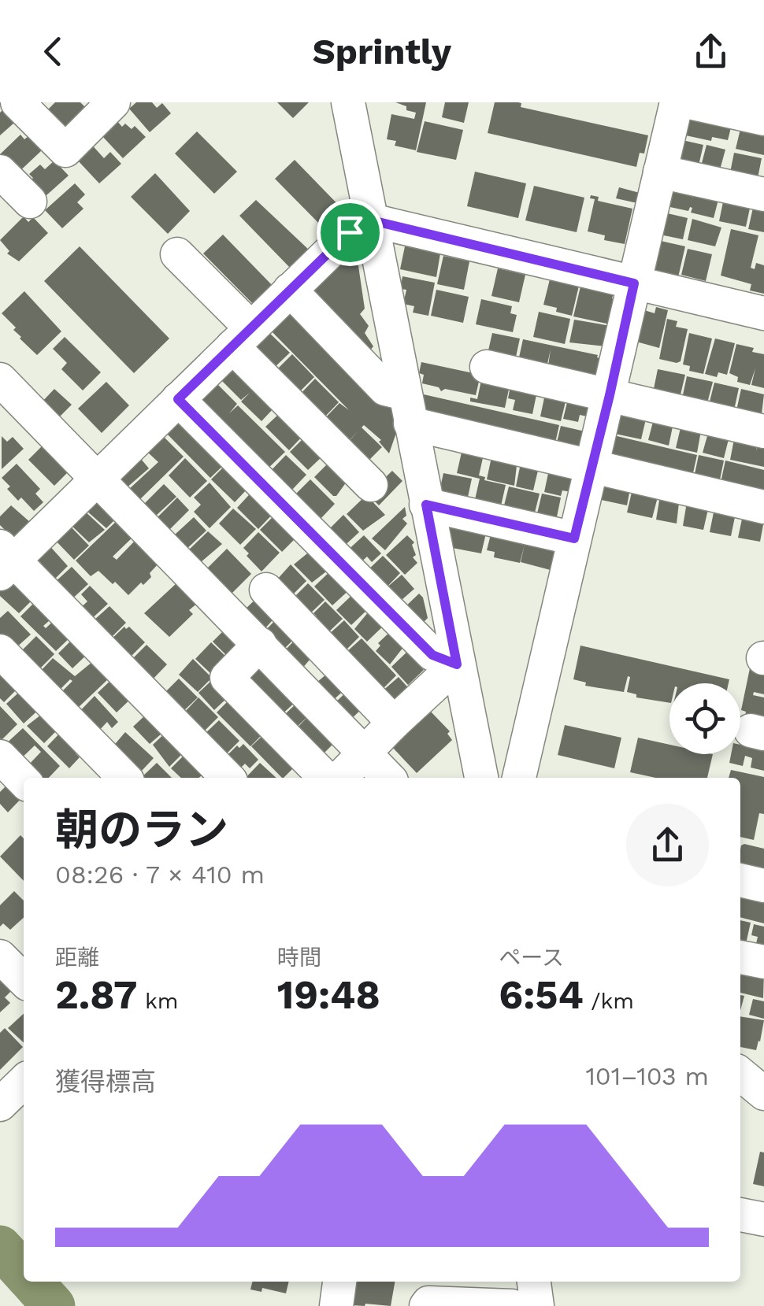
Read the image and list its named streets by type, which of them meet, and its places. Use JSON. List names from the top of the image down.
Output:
{
  "page": {
    "header": "Sprintly",
    "heading": ["朝のラン", "08:26 · 7 × 410 m"],
    "stats": [
      ["距離", "2.87 km"],
      ["時間", "19:48"],
      ["ペース", "6:54 /km"]
    ],
    "chart": ["獲得標高", "101–103 m"]
  }
}
